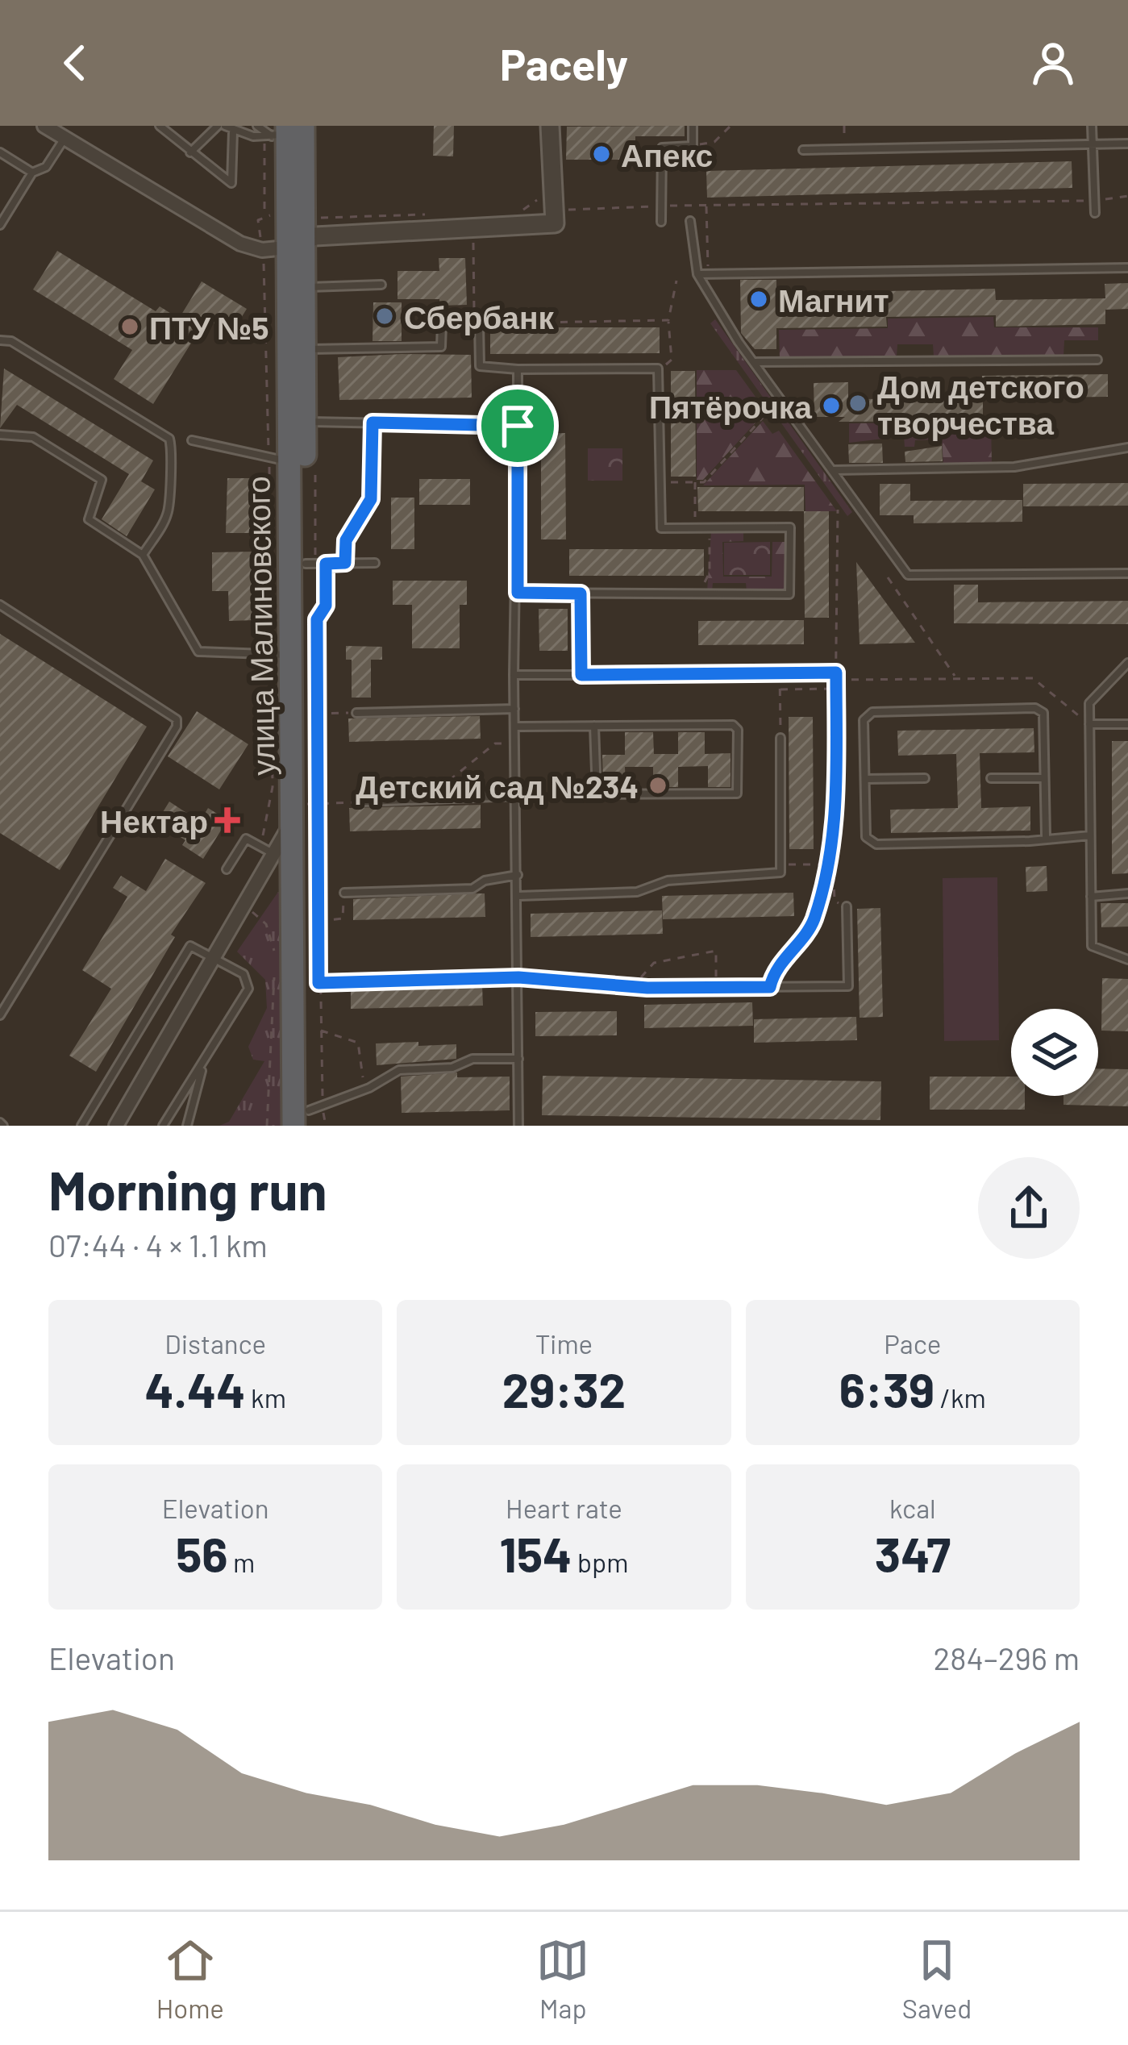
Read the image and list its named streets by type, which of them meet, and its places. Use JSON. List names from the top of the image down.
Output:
{
  "streets": {
    "highway": ["улица Малиновского"]
  },
  "places": {
    "other": [
      "Апекс",
      "Магнит",
      "Сбербанк",
      "ПТУ №5",
      "Дом детского творчества",
      "Пятёрочка",
      "Детский сад №234"
    ],
    "health": ["Нектар"]
  },
  "page": {
    "header": "Pacely",
    "heading": ["Morning run", "07:44 · 4 × 1.1 km"],
    "stats": [
      ["Distance", "4.44 km"],
      ["Time", "29:32"],
      ["Pace", "6:39 /km"],
      ["Elevation", "56 m"],
      ["Heart rate", "154 bpm"],
      ["kcal", "347"]
    ],
    "chart": ["Elevation", "284–296 m"],
    "tabs": ["Home", "Map", "Saved"]
  }
}
